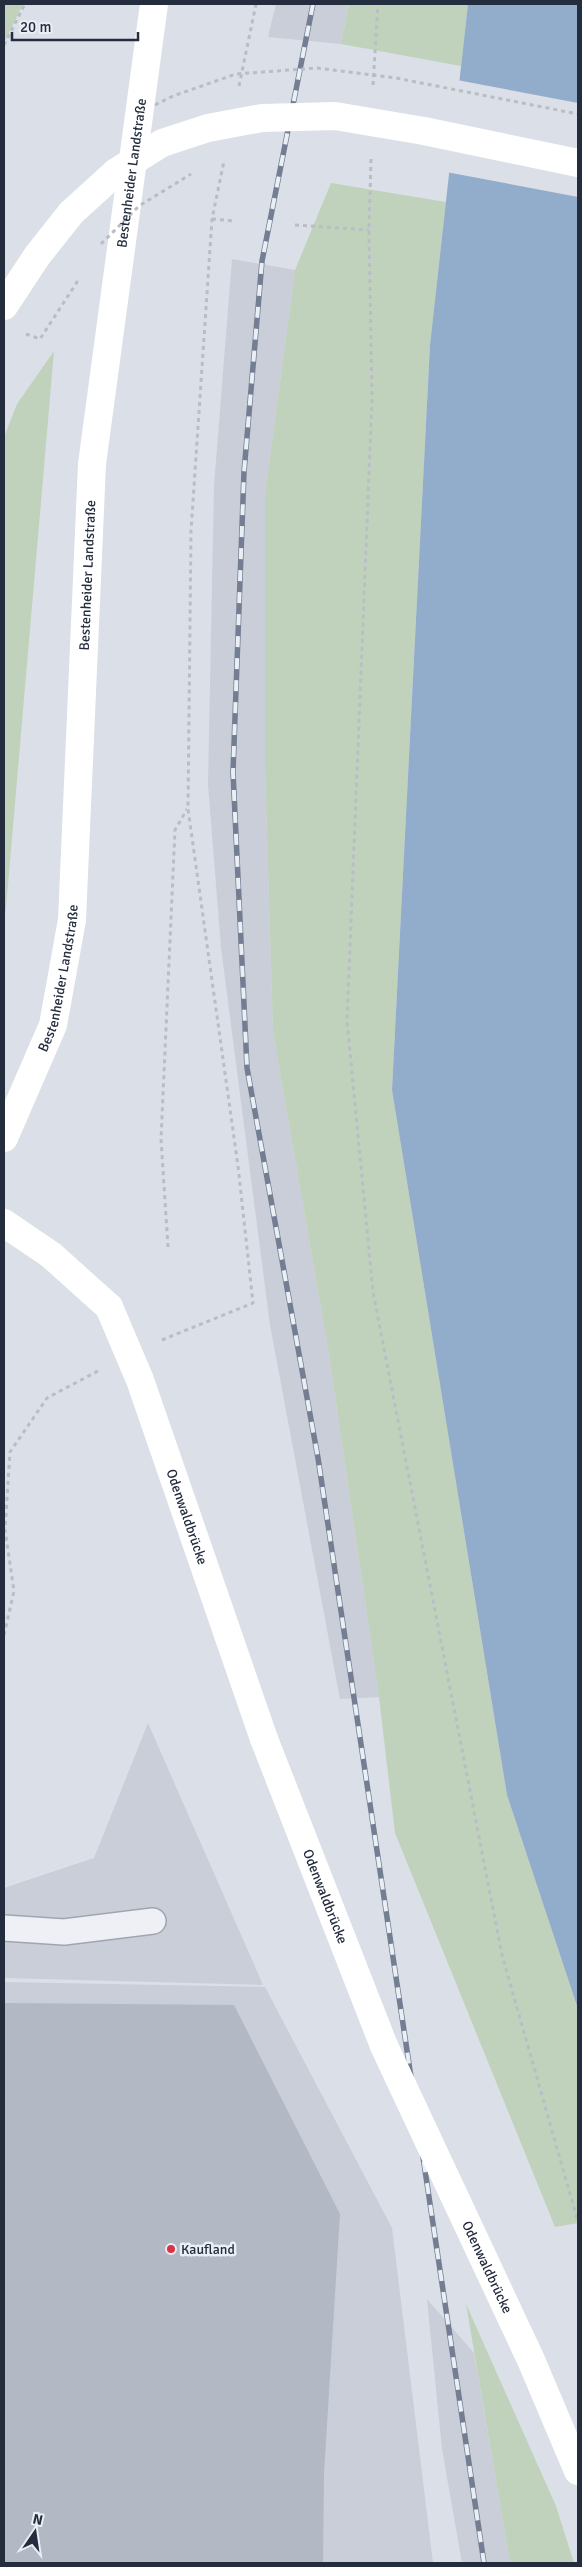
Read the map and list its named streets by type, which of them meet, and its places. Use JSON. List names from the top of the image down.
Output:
{
  "streets": {
    "main road": ["Bestenheider Landstraße", "Odenwaldbrücke"]
  },
  "places": ["Kaufland"],
  "scale_bar": "20 m",
  "north": "top"
}
